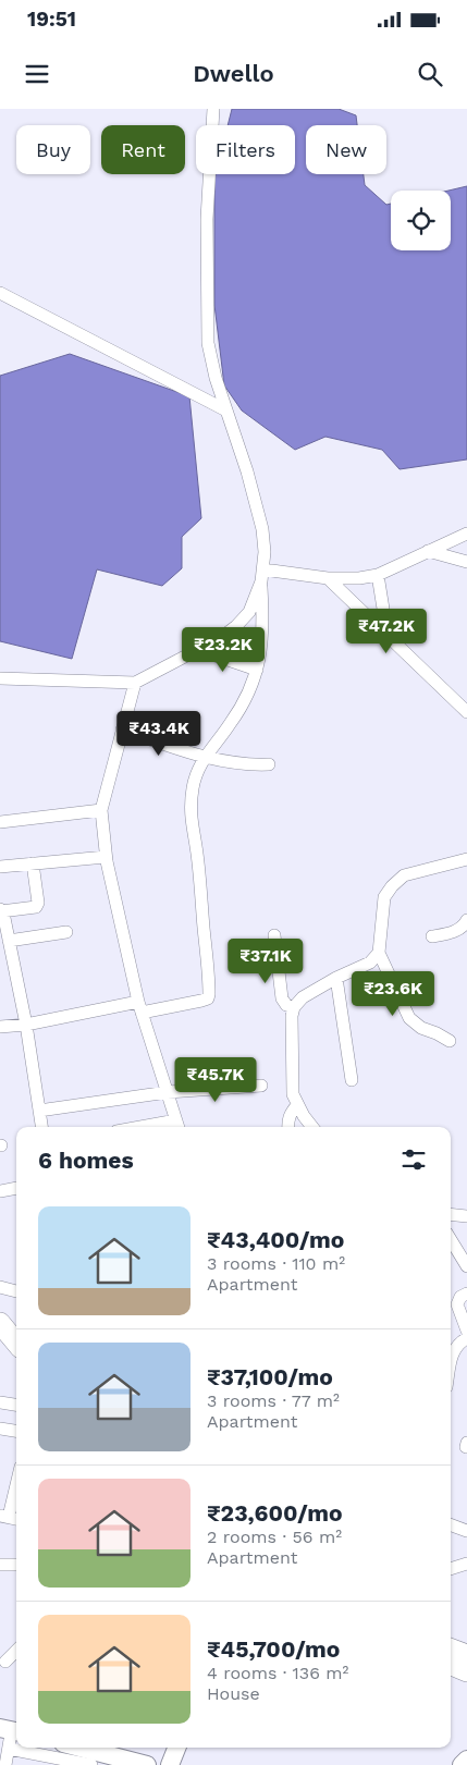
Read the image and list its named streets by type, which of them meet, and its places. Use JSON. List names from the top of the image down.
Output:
{
  "page": {
    "status": "19:51",
    "header": "Dwello",
    "chip": [
      "Buy",
      "Rent",
      "Filters",
      "New"
    ],
    "price": [
      "₹47.2K",
      "₹23.2K",
      "₹43.4K",
      "₹37.1K",
      "₹23.6K",
      "₹45.7K"
    ],
    "heading": "6 homes",
    "list": [
      {
        "name": "₹43,400/mo",
        "note": "3 rooms · 110 m² · Apartment"
      },
      {
        "name": "₹37,100/mo",
        "note": "3 rooms · 77 m² · Apartment"
      },
      {
        "name": "₹23,600/mo",
        "note": "2 rooms · 56 m² · Apartment"
      },
      {
        "name": "₹45,700/mo",
        "note": "4 rooms · 136 m² · House"
      }
    ]
  }
}
